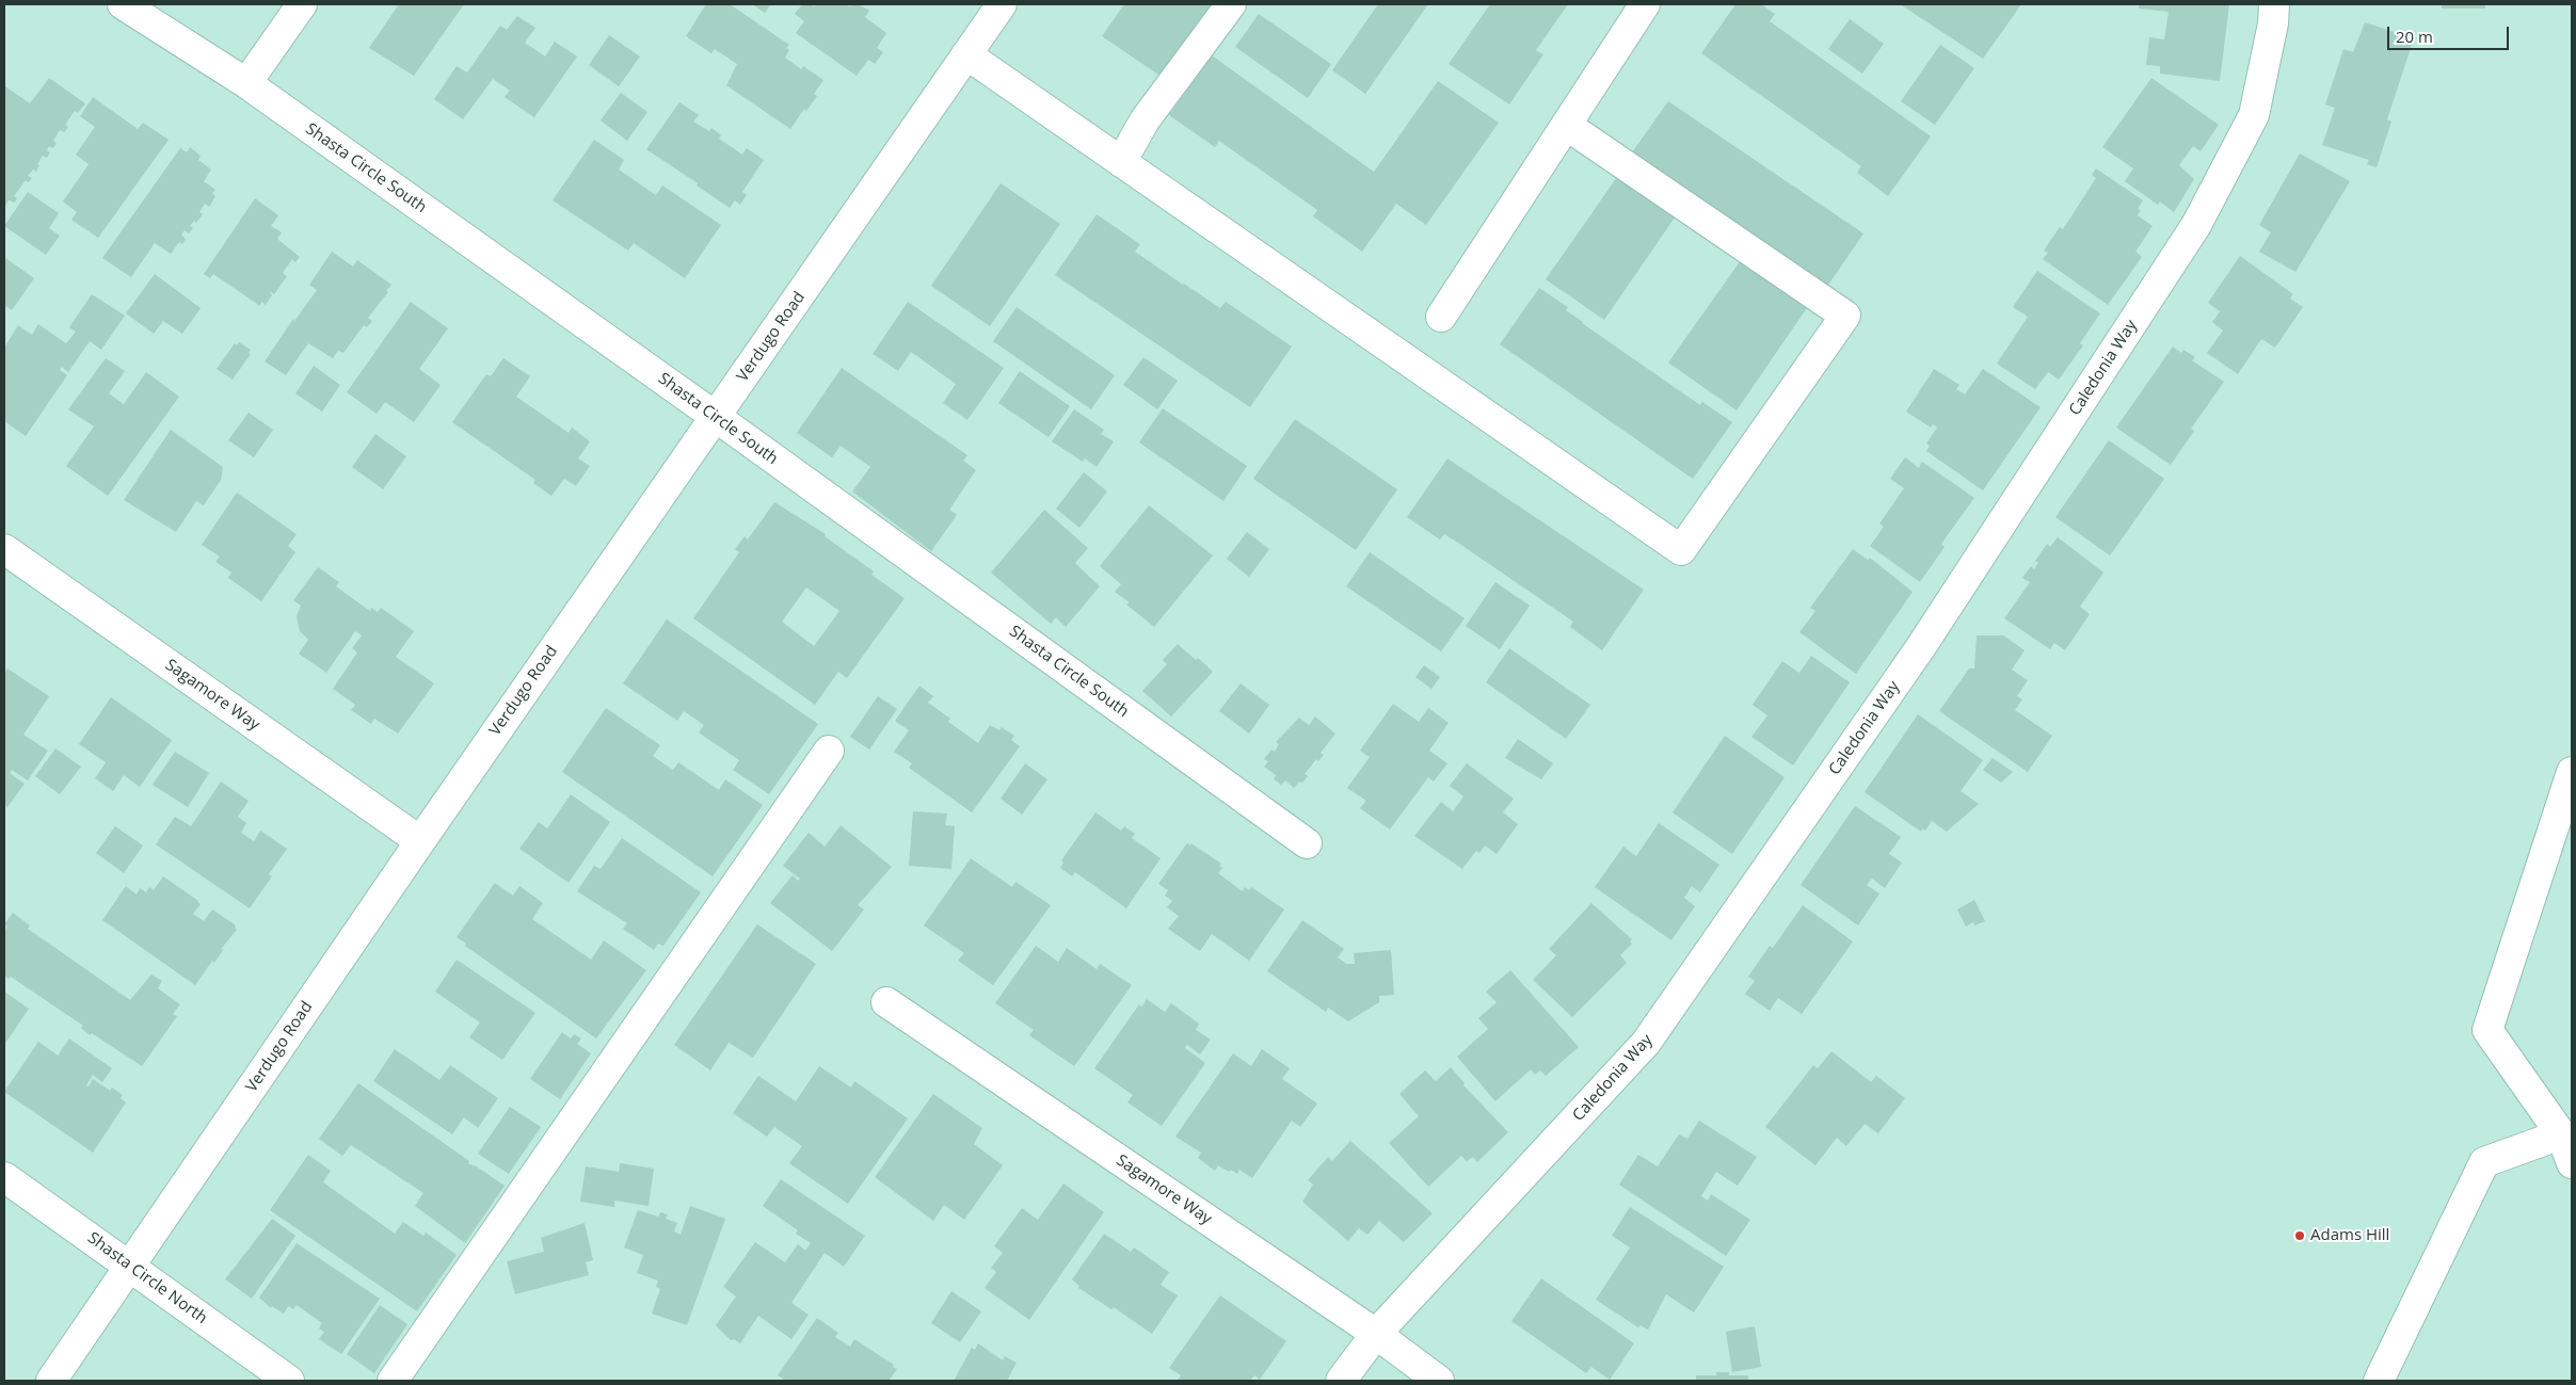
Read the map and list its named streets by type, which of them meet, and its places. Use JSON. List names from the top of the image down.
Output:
{
  "streets": {
    "street": [
      "Shasta Circle South",
      "Verdugo Road",
      "Caledonia Way",
      "Sagamore Way",
      "Shasta Circle North"
    ]
  },
  "crossings": [
    ["Shasta Circle South", "Verdugo Road"],
    ["Verdugo Road", "Sagamore Way"],
    ["Verdugo Road", "Shasta Circle North"],
    ["Caledonia Way", "Sagamore Way"]
  ],
  "places": ["Adams Hill"],
  "scale_bar": "20 m"
}
